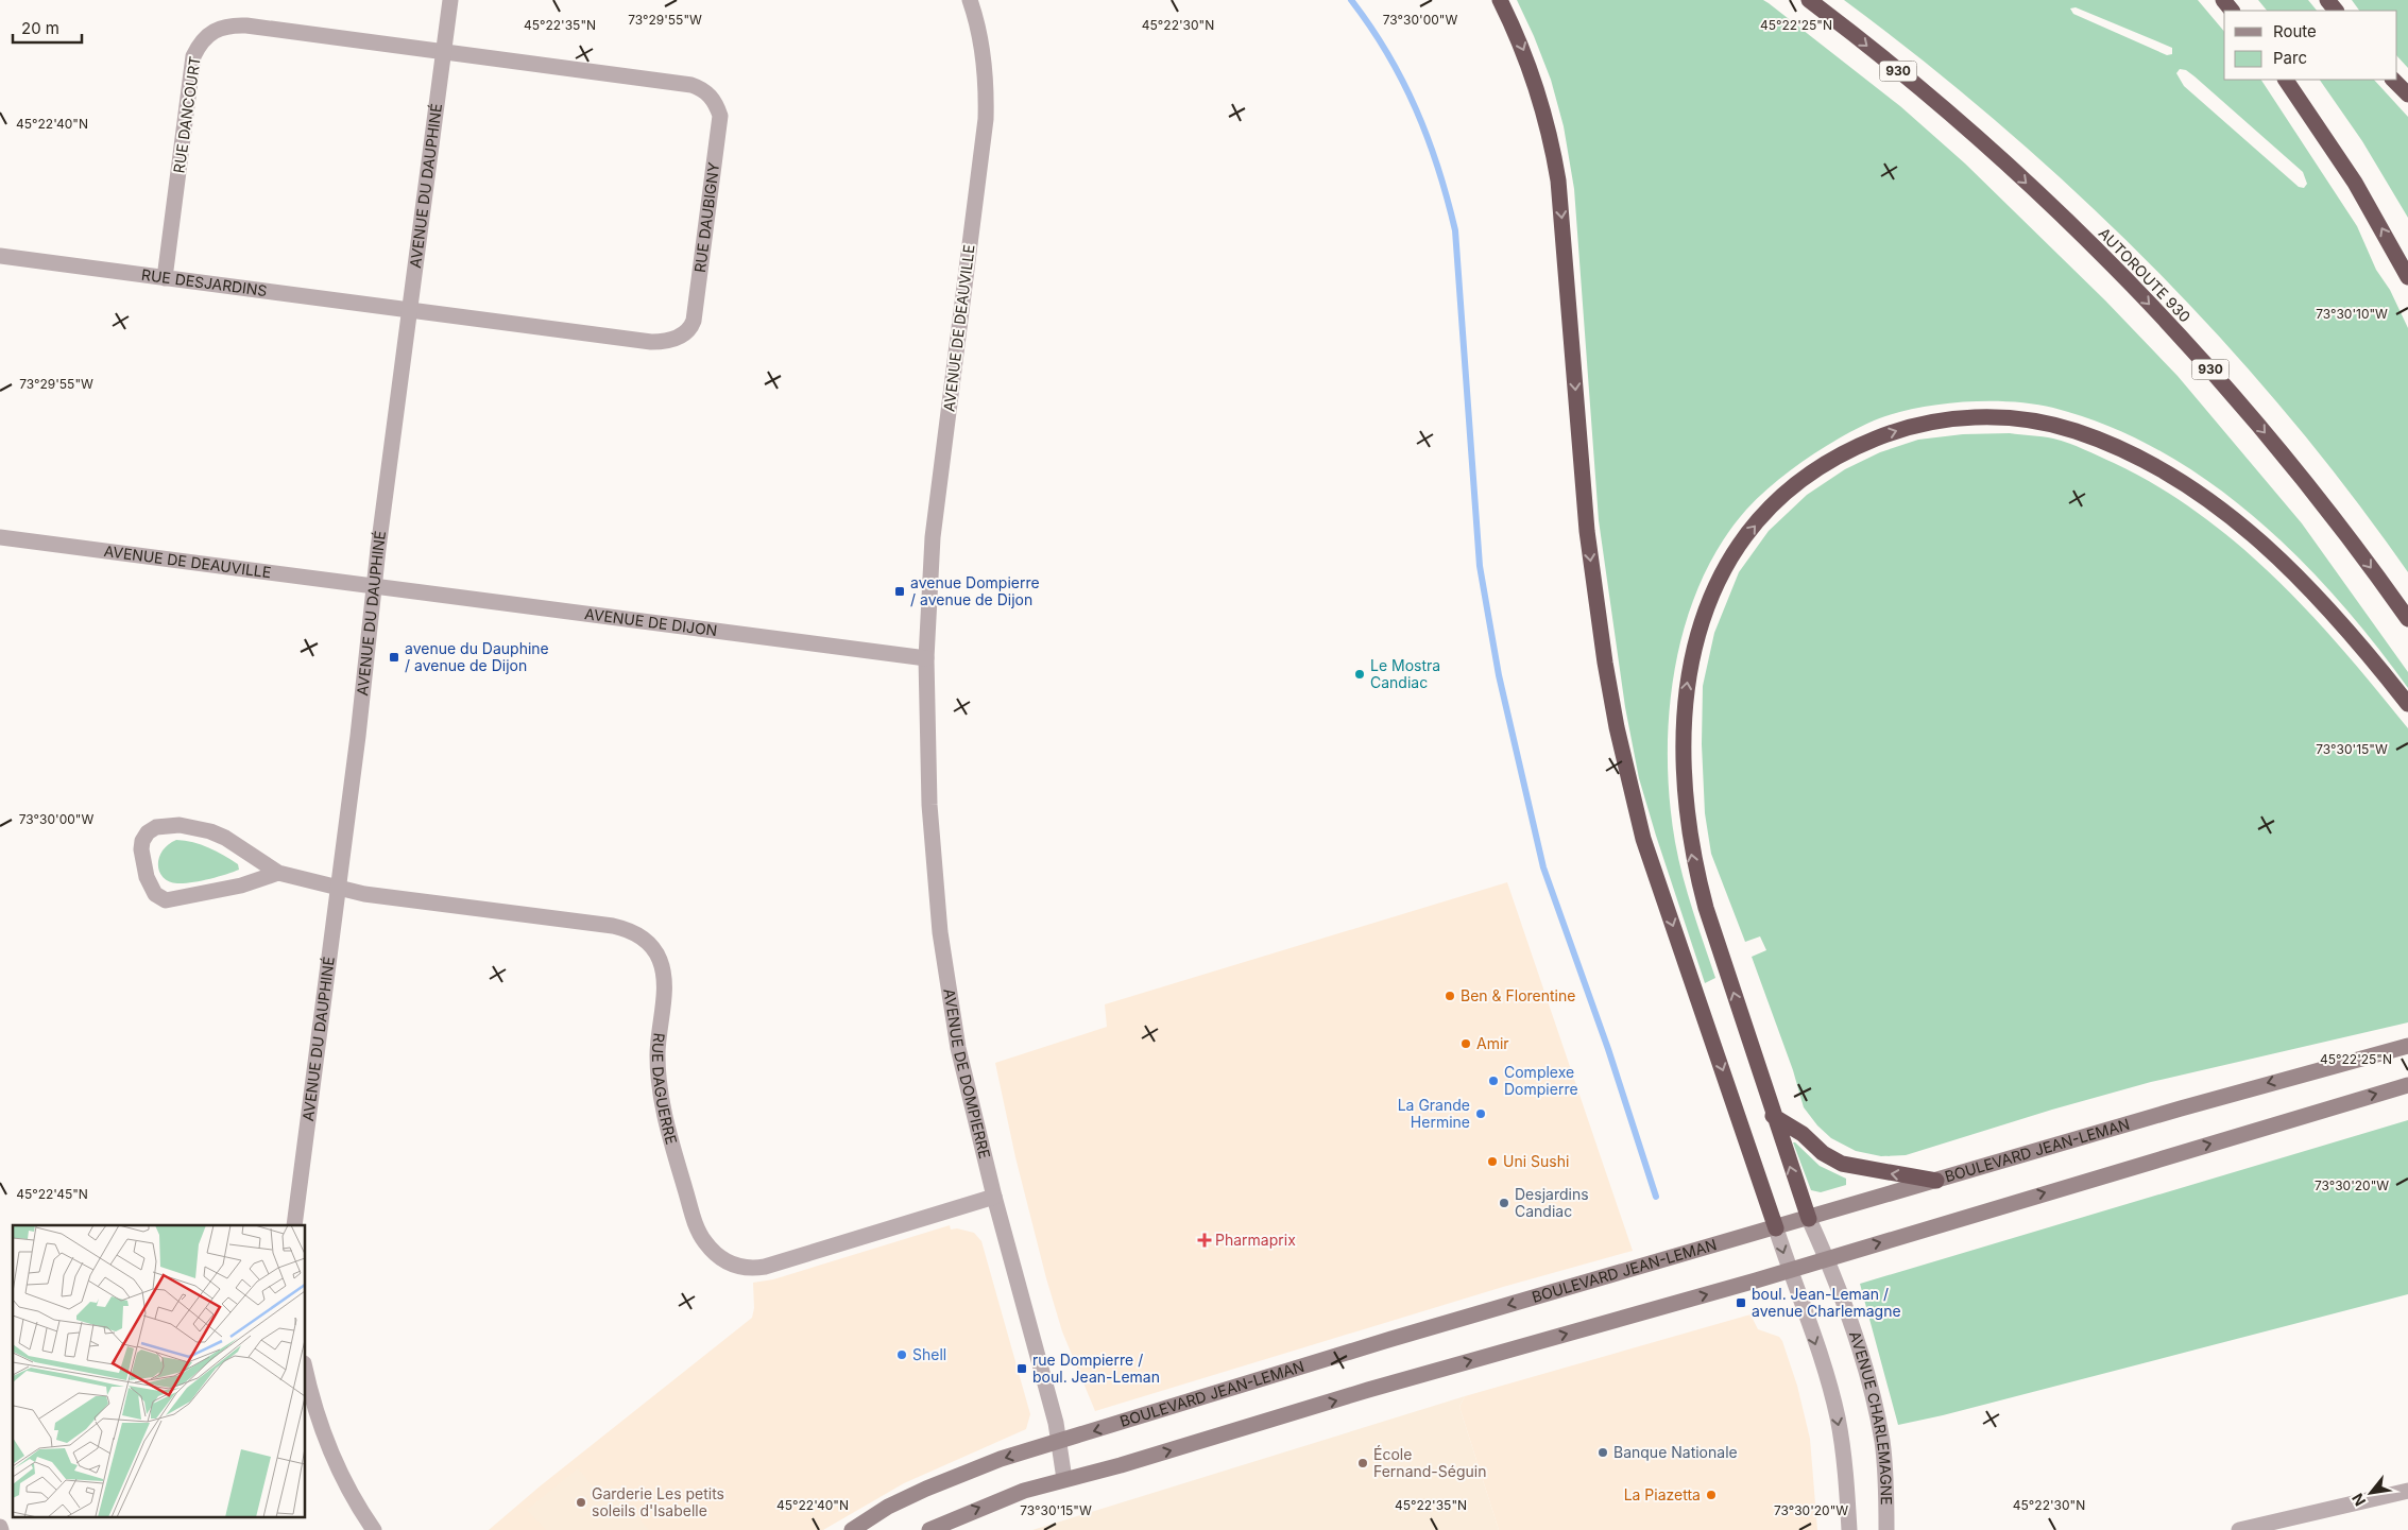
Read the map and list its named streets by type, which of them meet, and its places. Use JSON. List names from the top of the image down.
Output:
{
  "streets": {
    "highway": ["930", "AUTOROUTE 930"],
    "street": [
      "RUE DANCOURT",
      "AVENUE DU DAUPHINÉ",
      "RUE DAUBIGNY",
      "RUE DESJARDINS",
      "AVENUE DE DEAUVILLE",
      "AVENUE DE DIJON",
      "AVENUE DE DOMPIERRE",
      "RUE DAGUERRE",
      "BOULEVARD JEAN-LEMAN",
      "AVENUE CHARLEMAGNE"
    ]
  },
  "crossings": [
    ["RUE DANCOURT", "AVENUE DU DAUPHINÉ"],
    ["RUE DANCOURT", "RUE DAUBIGNY"],
    ["RUE DANCOURT", "RUE DESJARDINS"],
    ["AVENUE DU DAUPHINÉ", "RUE DAUBIGNY"],
    ["AVENUE DU DAUPHINÉ", "RUE DESJARDINS"],
    ["AVENUE DU DAUPHINÉ", "AVENUE DE DEAUVILLE"],
    ["AVENUE DU DAUPHINÉ", "AVENUE DE DIJON"],
    ["AVENUE DU DAUPHINÉ", "RUE DAGUERRE"],
    ["RUE DAUBIGNY", "RUE DESJARDINS"],
    ["AVENUE DE DEAUVILLE", "AVENUE DE DIJON"],
    ["AVENUE DE DEAUVILLE", "AVENUE DE DOMPIERRE"],
    ["AVENUE DE DIJON", "AVENUE DE DOMPIERRE"],
    ["AVENUE DE DOMPIERRE", "RUE DAGUERRE"],
    ["AVENUE DE DOMPIERRE", "BOULEVARD JEAN-LEMAN"],
    ["BOULEVARD JEAN-LEMAN", "AVENUE CHARLEMAGNE"]
  ],
  "one_way": ["AUTOROUTE 930"],
  "places": {
    "transit": [
      "avenue Dompierre / avenue de Dijon",
      "avenue du Dauphine / avenue de Dijon",
      "boul. Jean-Leman / avenue Charlemagne",
      "rue Dompierre / boul. Jean-Leman"
    ],
    "other": [
      "Le Mostra Candiac",
      "Ben & Florentine",
      "Amir",
      "Complexe Dompierre",
      "La Grande Hermine",
      "Uni Sushi",
      "Desjardins Candiac",
      "Shell",
      "Banque Nationale",
      "École Fernand-Séguin",
      "La Piazetta",
      "Garderie Les petits soleils d'Isabelle"
    ],
    "health": ["Pharmaprix"]
  },
  "legend": ["Route", "Parc"],
  "scale_bar": "20 m",
  "north": "bottom left",
  "coordinates": [
    "73°29'55\"W",
    "73°30'00\"W",
    "45°22'25\"N",
    "45°22'35\"N",
    "45°22'30\"N",
    "45°22'40\"N",
    "73°30'10\"W",
    "73°30'15\"W",
    "73°30'20\"W",
    "45°22'45\"N"
  ]
}
